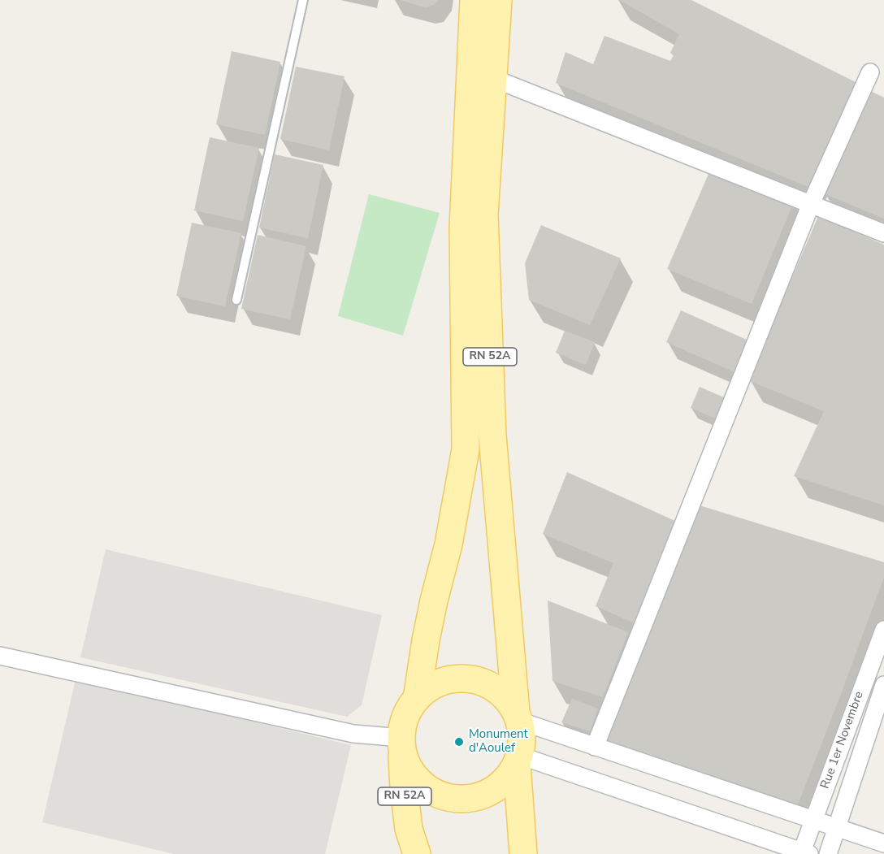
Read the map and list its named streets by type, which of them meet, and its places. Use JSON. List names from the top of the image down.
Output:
{
  "streets": {
    "main road": ["RN 52A"],
    "street": ["Rue 1er Novembre"]
  },
  "places": ["Monument d'Aoulef"]
}
